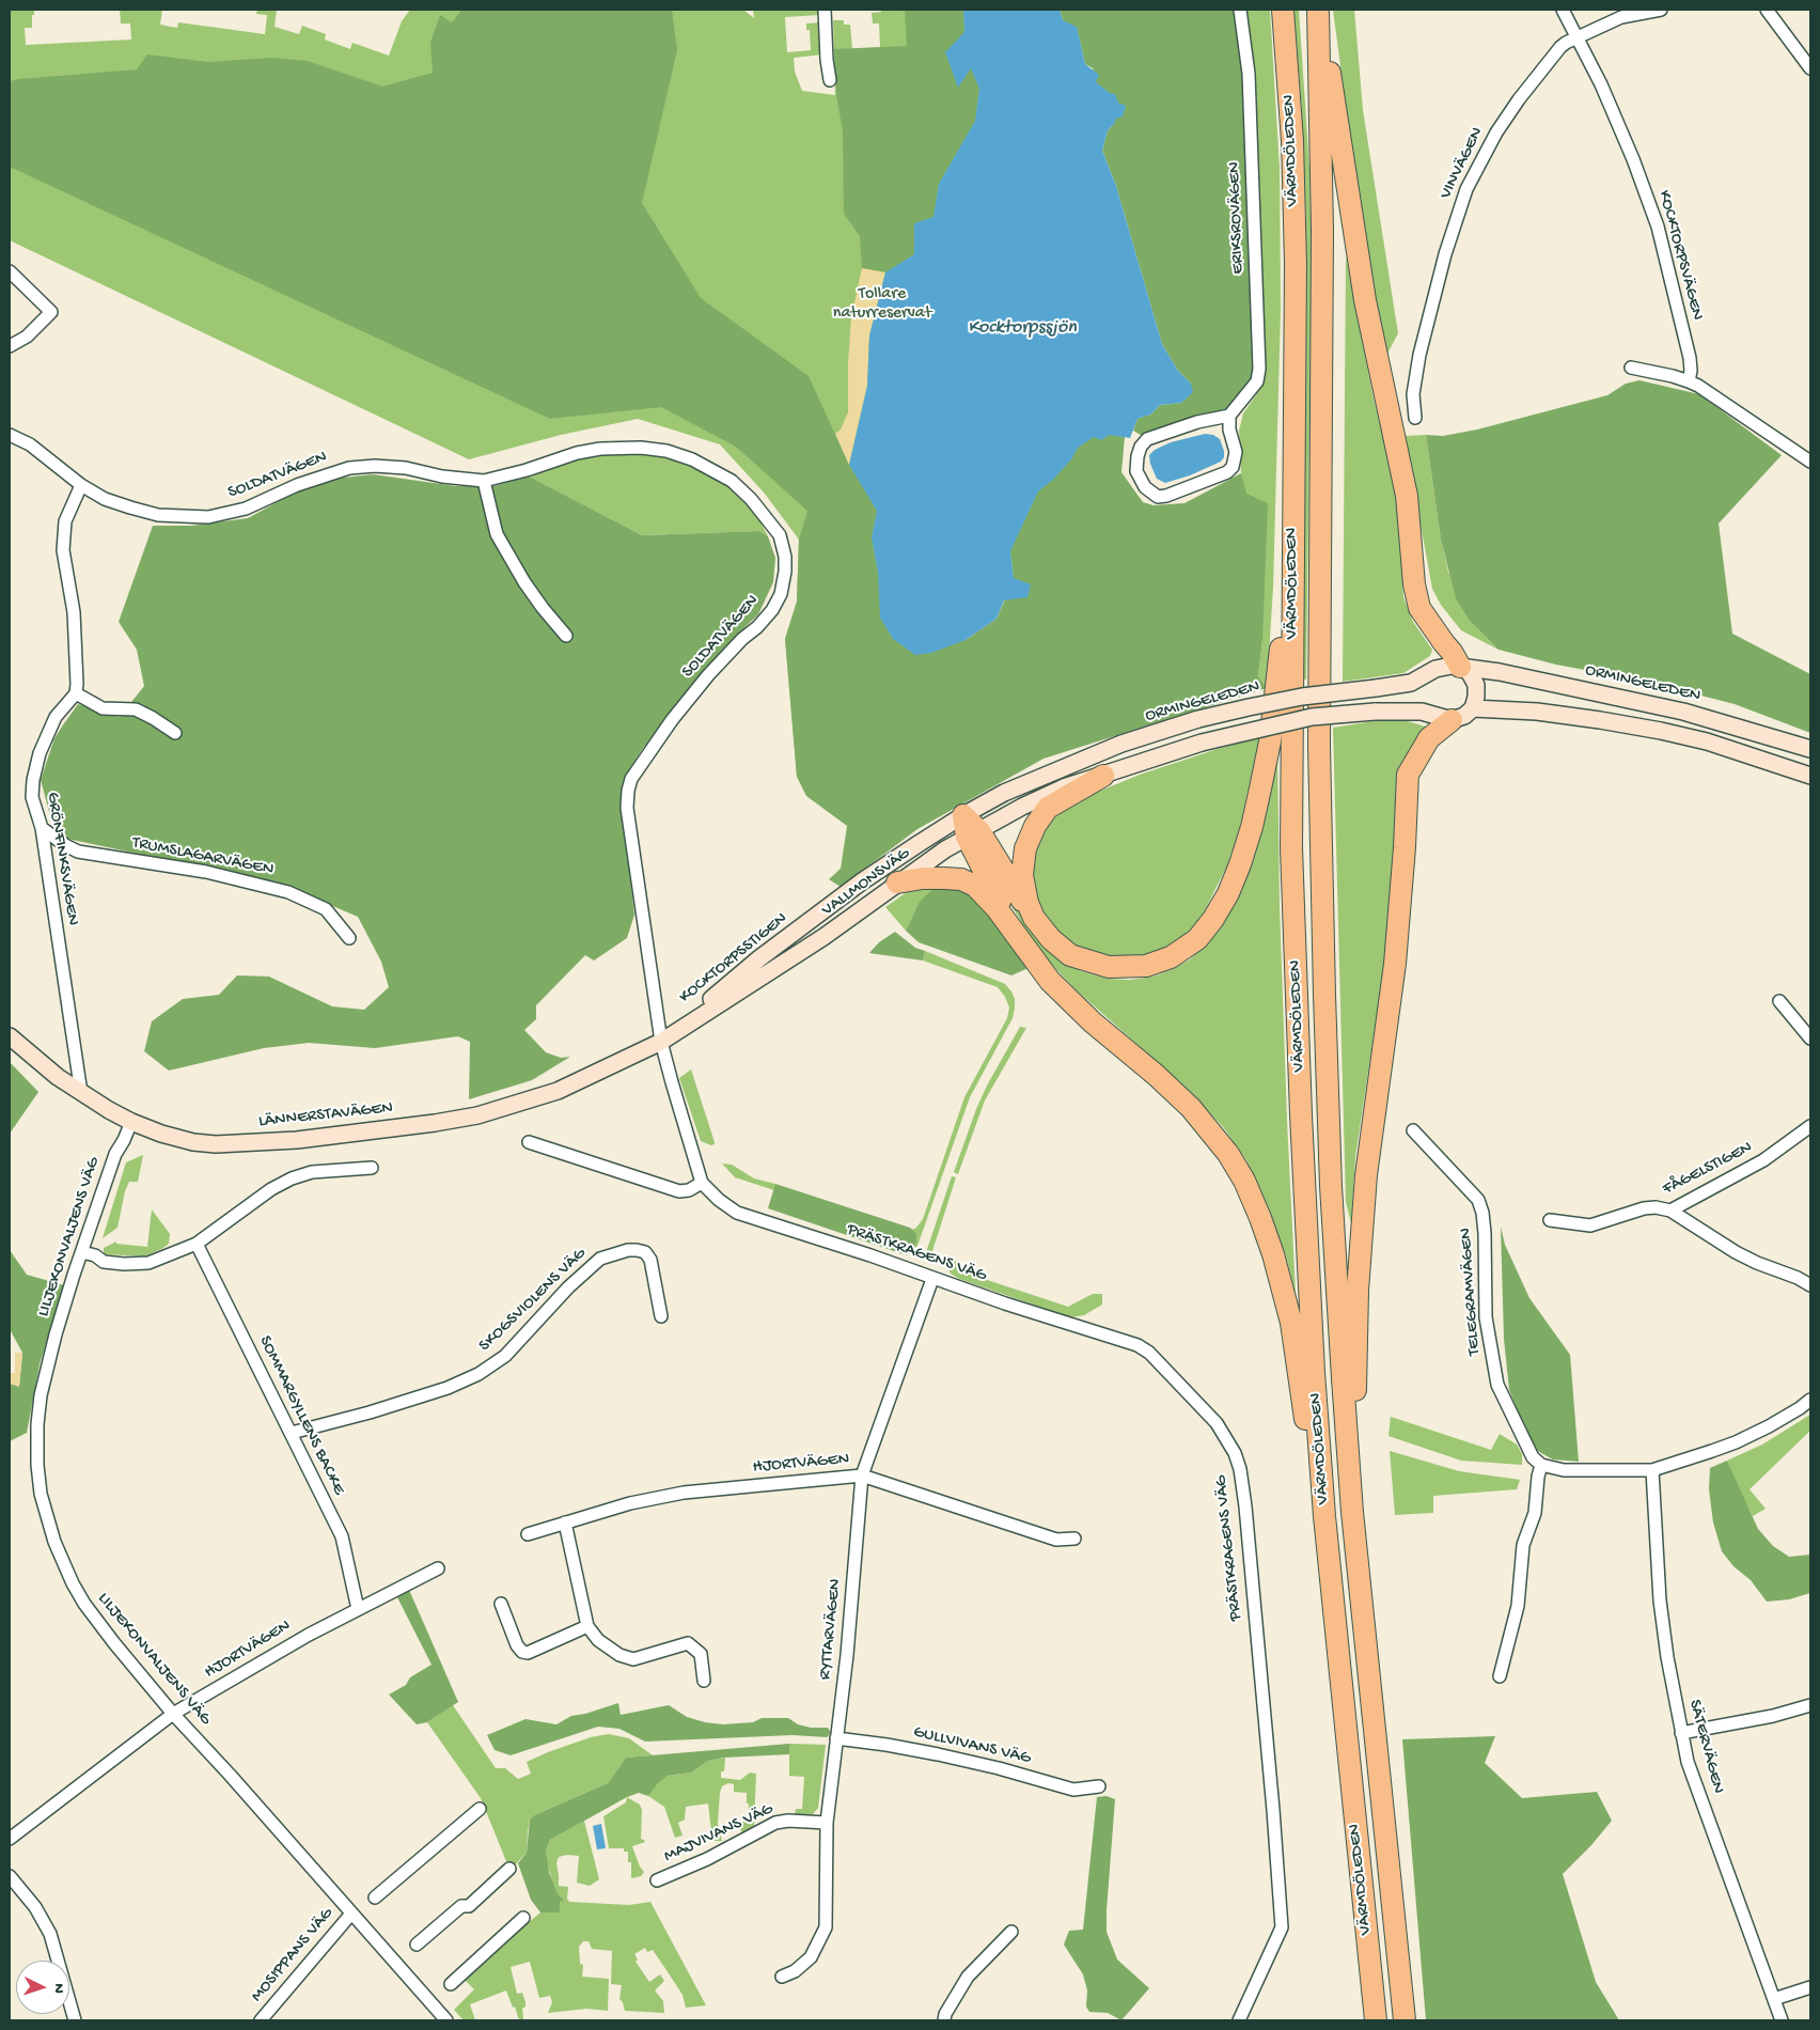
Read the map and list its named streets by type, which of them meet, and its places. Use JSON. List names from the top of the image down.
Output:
{
  "streets": {
    "highway": ["VÄRMDÖLEDEN"],
    "main road": [
      "ORMINGELEDEN",
      "VALLMONSVÄG",
      "KOCKTORPSSTIGEN",
      "LÄNNERSTAVÄGEN"
    ],
    "street": [
      "VINVÄGEN",
      "ERIKSROVÄGEN",
      "KOCKTORPSVÄGEN",
      "SOLDATVÄGEN",
      "TRUMSLAGARVÄGEN",
      "GRÖNFINKSVÄGEN",
      "FÅGELSTIGEN",
      "LILJEKONVALJENS VÄG",
      "PRÄSTKRAGENS VÄG",
      "TELEGRAMVÄGEN",
      "SKOGSVIOLENS VÄG",
      "SOMMARGYLLENS BACKE",
      "HJORTVÄGEN",
      "RYTTARVÄGEN",
      "GULLVIVANS VÄG",
      "SÄTERVÄGEN",
      "MAJVIVANS VÄG",
      "MOSIPPANS VÄG"
    ]
  },
  "crossings": [
    ["VINVÄGEN", "KOCKTORPSVÄGEN"],
    ["SOLDATVÄGEN", "VALLMONSVÄG"],
    ["SOLDATVÄGEN", "KOCKTORPSSTIGEN"],
    ["SOLDATVÄGEN", "LÄNNERSTAVÄGEN"],
    ["SOLDATVÄGEN", "PRÄSTKRAGENS VÄG"],
    ["ORMINGELEDEN", "KOCKTORPSSTIGEN"],
    ["TRUMSLAGARVÄGEN", "GRÖNFINKSVÄGEN"],
    ["GRÖNFINKSVÄGEN", "LÄNNERSTAVÄGEN"],
    ["VALLMONSVÄG", "KOCKTORPSSTIGEN"],
    ["VALLMONSVÄG", "LÄNNERSTAVÄGEN"],
    ["VALLMONSVÄG", "PRÄSTKRAGENS VÄG"],
    ["KOCKTORPSSTIGEN", "LÄNNERSTAVÄGEN"],
    ["KOCKTORPSSTIGEN", "PRÄSTKRAGENS VÄG"],
    ["LÄNNERSTAVÄGEN", "LILJEKONVALJENS VÄG"],
    ["LÄNNERSTAVÄGEN", "PRÄSTKRAGENS VÄG"],
    ["LILJEKONVALJENS VÄG", "HJORTVÄGEN"],
    ["LILJEKONVALJENS VÄG", "MOSIPPANS VÄG"],
    ["PRÄSTKRAGENS VÄG", "RYTTARVÄGEN"],
    ["SKOGSVIOLENS VÄG", "SOMMARGYLLENS BACKE"],
    ["SOMMARGYLLENS BACKE", "HJORTVÄGEN"],
    ["HJORTVÄGEN", "RYTTARVÄGEN"],
    ["RYTTARVÄGEN", "GULLVIVANS VÄG"],
    ["RYTTARVÄGEN", "MAJVIVANS VÄG"]
  ],
  "water": ["Kocktorpssjön"],
  "parks": ["Tollare naturreservat"],
  "north": "right"
}
